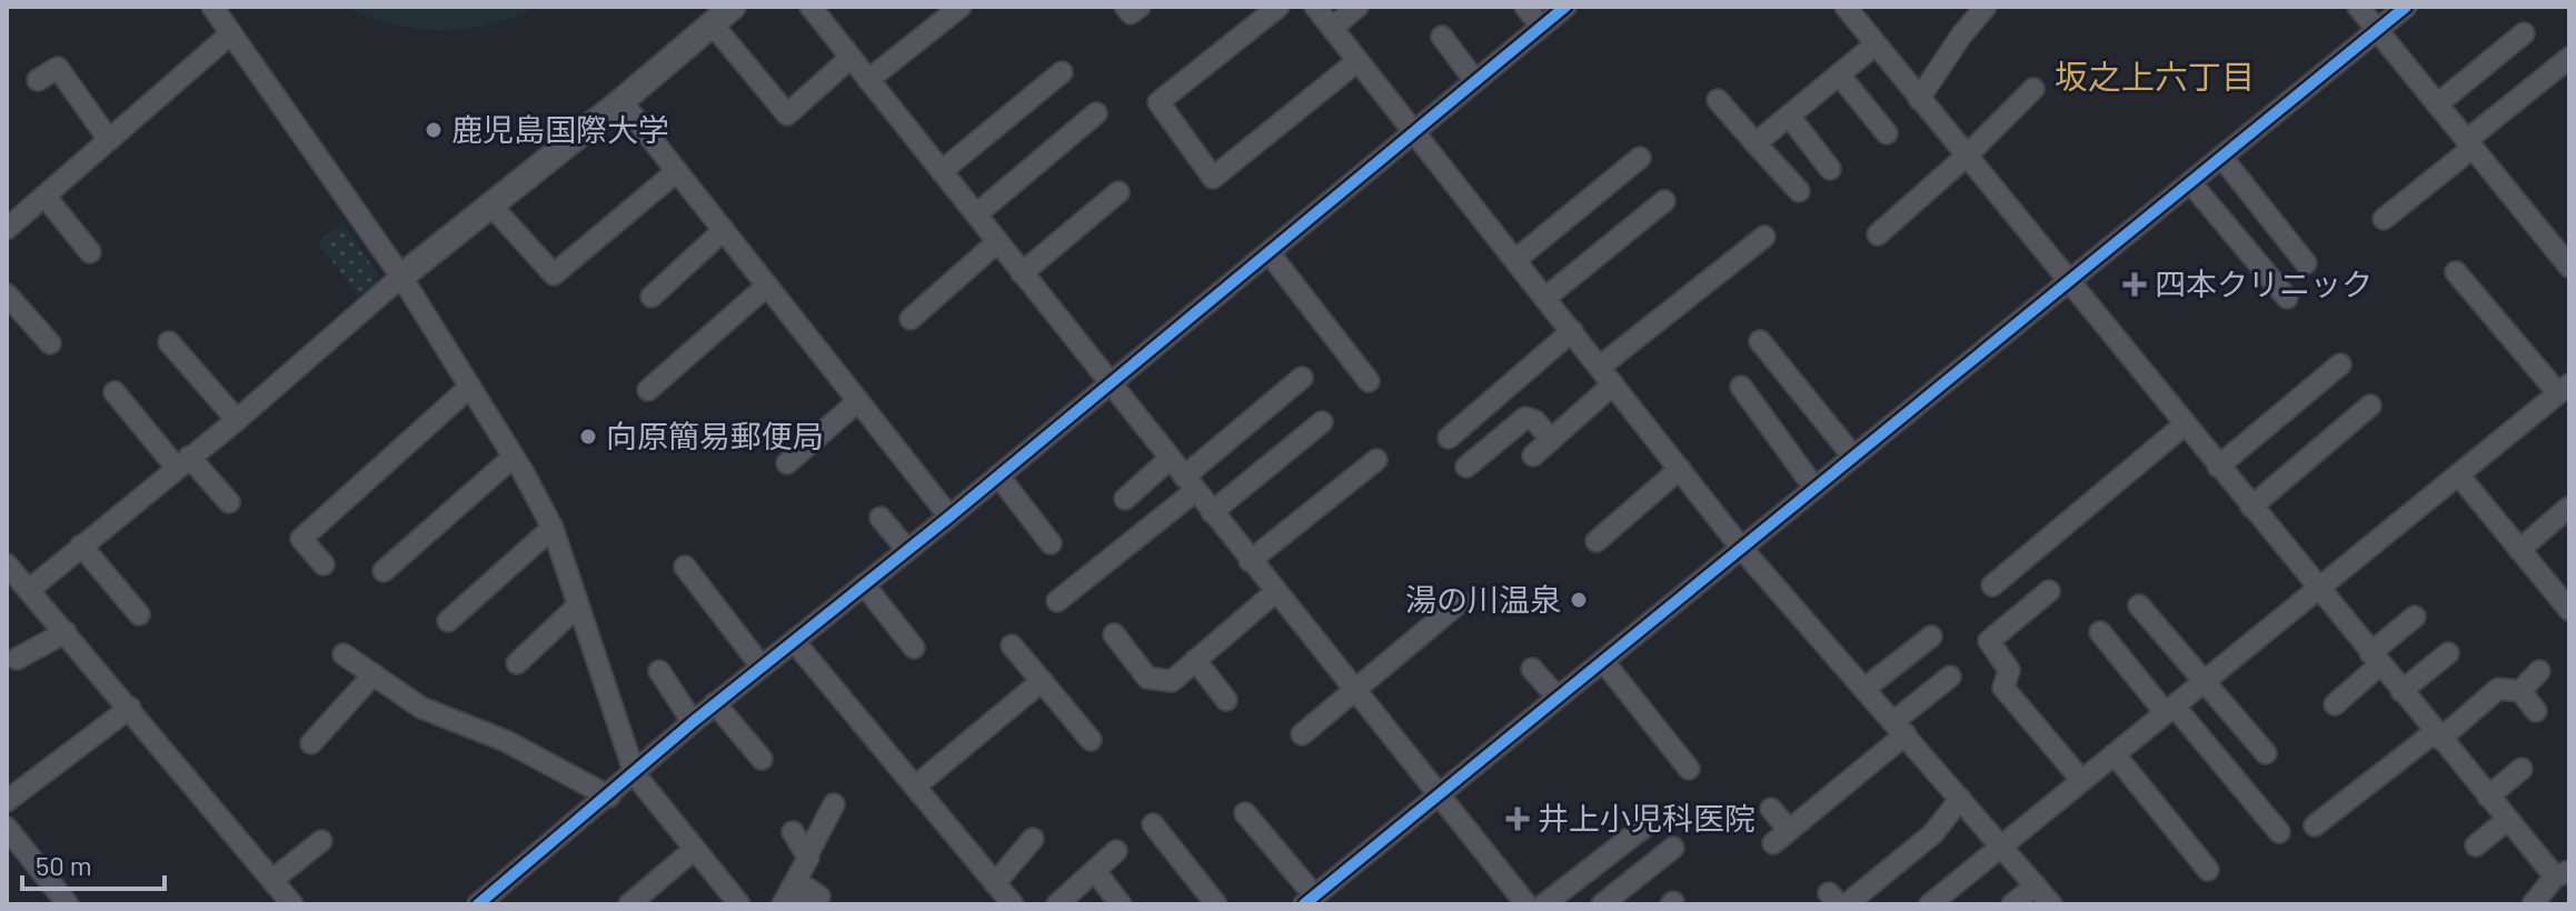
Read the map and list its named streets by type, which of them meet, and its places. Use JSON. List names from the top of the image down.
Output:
{
  "districts": ["坂之上六丁目"],
  "places": {
    "other": ["鹿児島国際大学", "向原簡易郵便局", "湯の川温泉"],
    "health": ["四本クリニック", "井上小児科医院"]
  },
  "scale_bar": "50 m"
}
